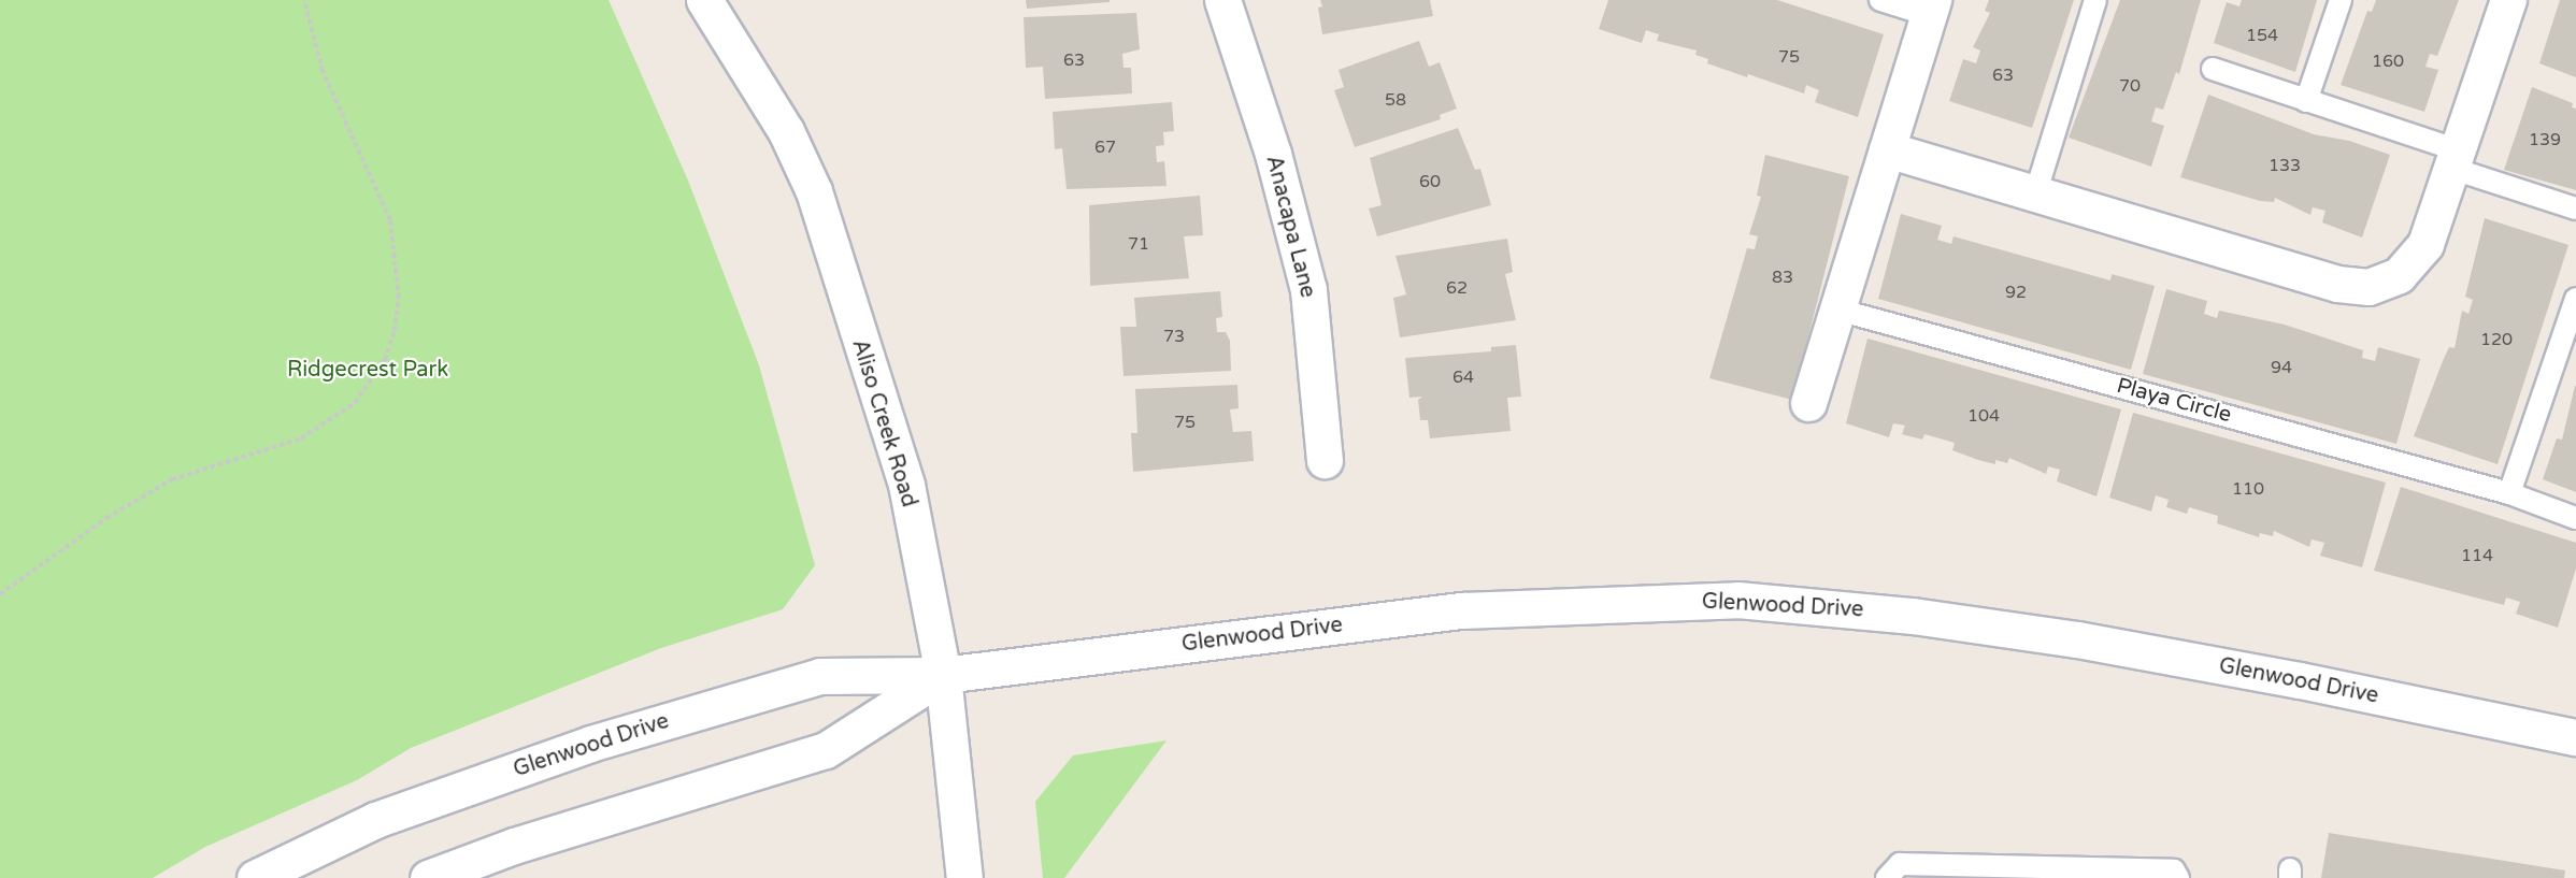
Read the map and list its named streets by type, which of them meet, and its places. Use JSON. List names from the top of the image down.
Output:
{
  "streets": {
    "main road": ["Anacapa Lane", "Aliso Creek Road", "Glenwood Drive"],
    "lane": ["Playa Circle"]
  },
  "crossings": [
    ["Aliso Creek Road", "Glenwood Drive"]
  ],
  "parks": ["Ridgecrest Park"],
  "house_numbers": [
    "154",
    "75",
    "63",
    "160",
    "63",
    "70",
    "58",
    "139",
    "67",
    "133",
    "60",
    "71",
    "83",
    "62",
    "92",
    "73",
    "120",
    "94",
    "64",
    "104",
    "75",
    "110",
    "114"
  ]
}
